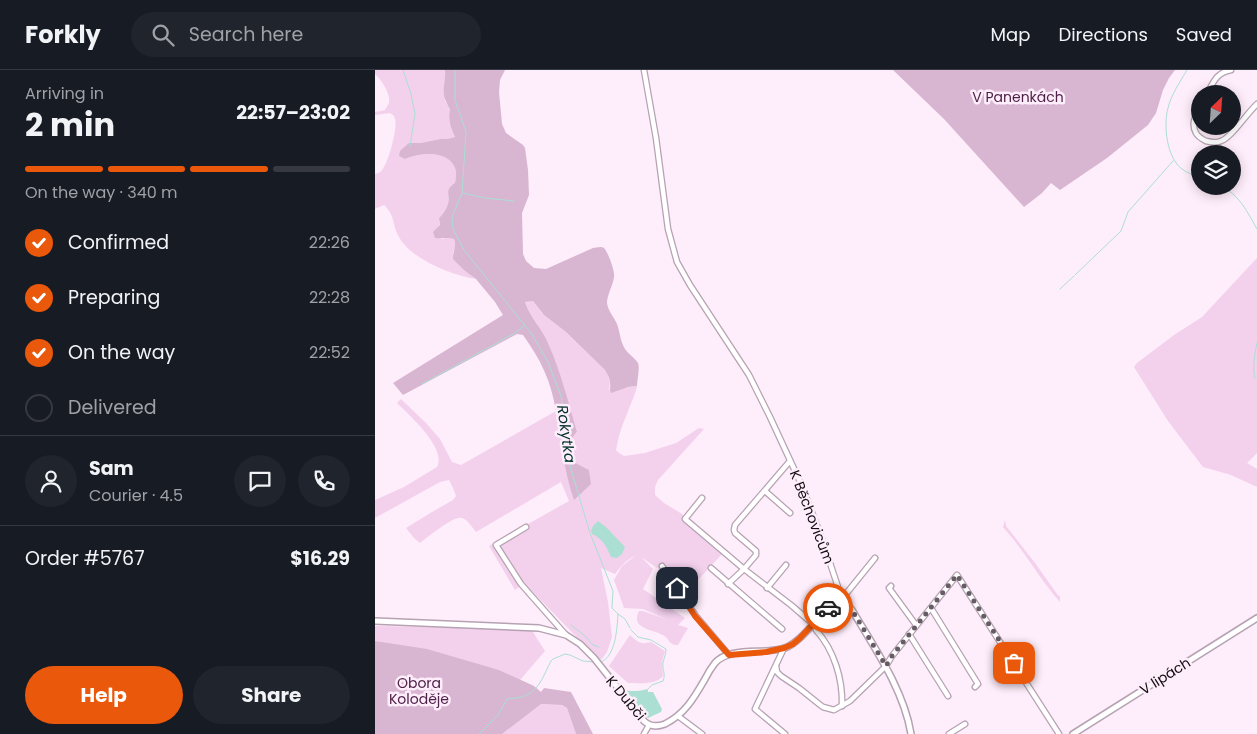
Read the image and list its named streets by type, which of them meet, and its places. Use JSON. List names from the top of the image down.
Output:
{
  "streets": {
    "street": ["K Běchovicům", "V lipách", "K Dubči"]
  },
  "water": ["Rokytka"],
  "parks": ["V Panenkách", "Obora Koloděje"],
  "north": "top right",
  "page": {
    "header": "Forkly",
    "search": "Search here",
    "nav": ["Map", "Directions", "Saved"],
    "heading": ["2 min", "Arriving in", "22:57–23:02"],
    "panel": [
      "Sam",
      "Courier · 4.5",
      "Order #5767",
      "$16.29"
    ],
    "bar": "On the way · 340 m",
    "list": [
      ["Confirmed", "22:26"],
      ["Preparing", "22:28"],
      ["On the way", "22:52"],
      "Delivered"
    ],
    "buttons": ["Help", "Share"]
  }
}
